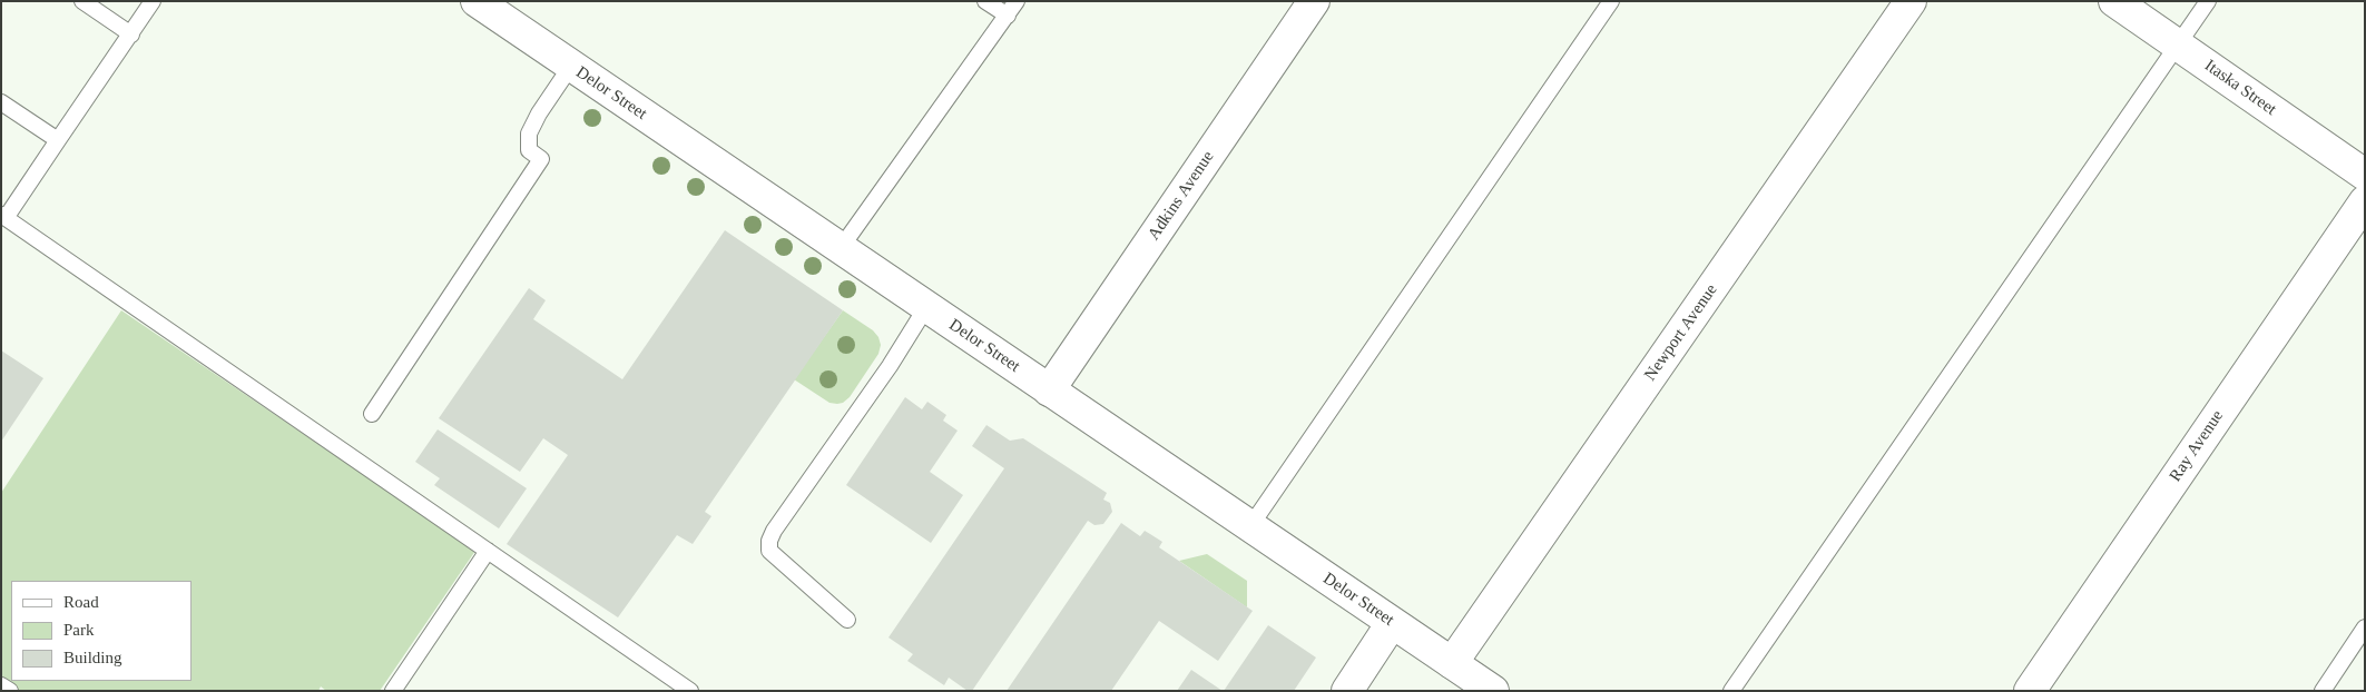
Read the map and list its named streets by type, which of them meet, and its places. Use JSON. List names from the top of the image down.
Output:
{
  "streets": {
    "street": [
      "Itaska Street",
      "Delor Street",
      "Adkins Avenue",
      "Newport Avenue",
      "Ray Avenue"
    ]
  },
  "crossings": [
    ["Delor Street", "Adkins Avenue"],
    ["Delor Street", "Newport Avenue"]
  ],
  "legend": ["Road", "Park", "Building"]
}
